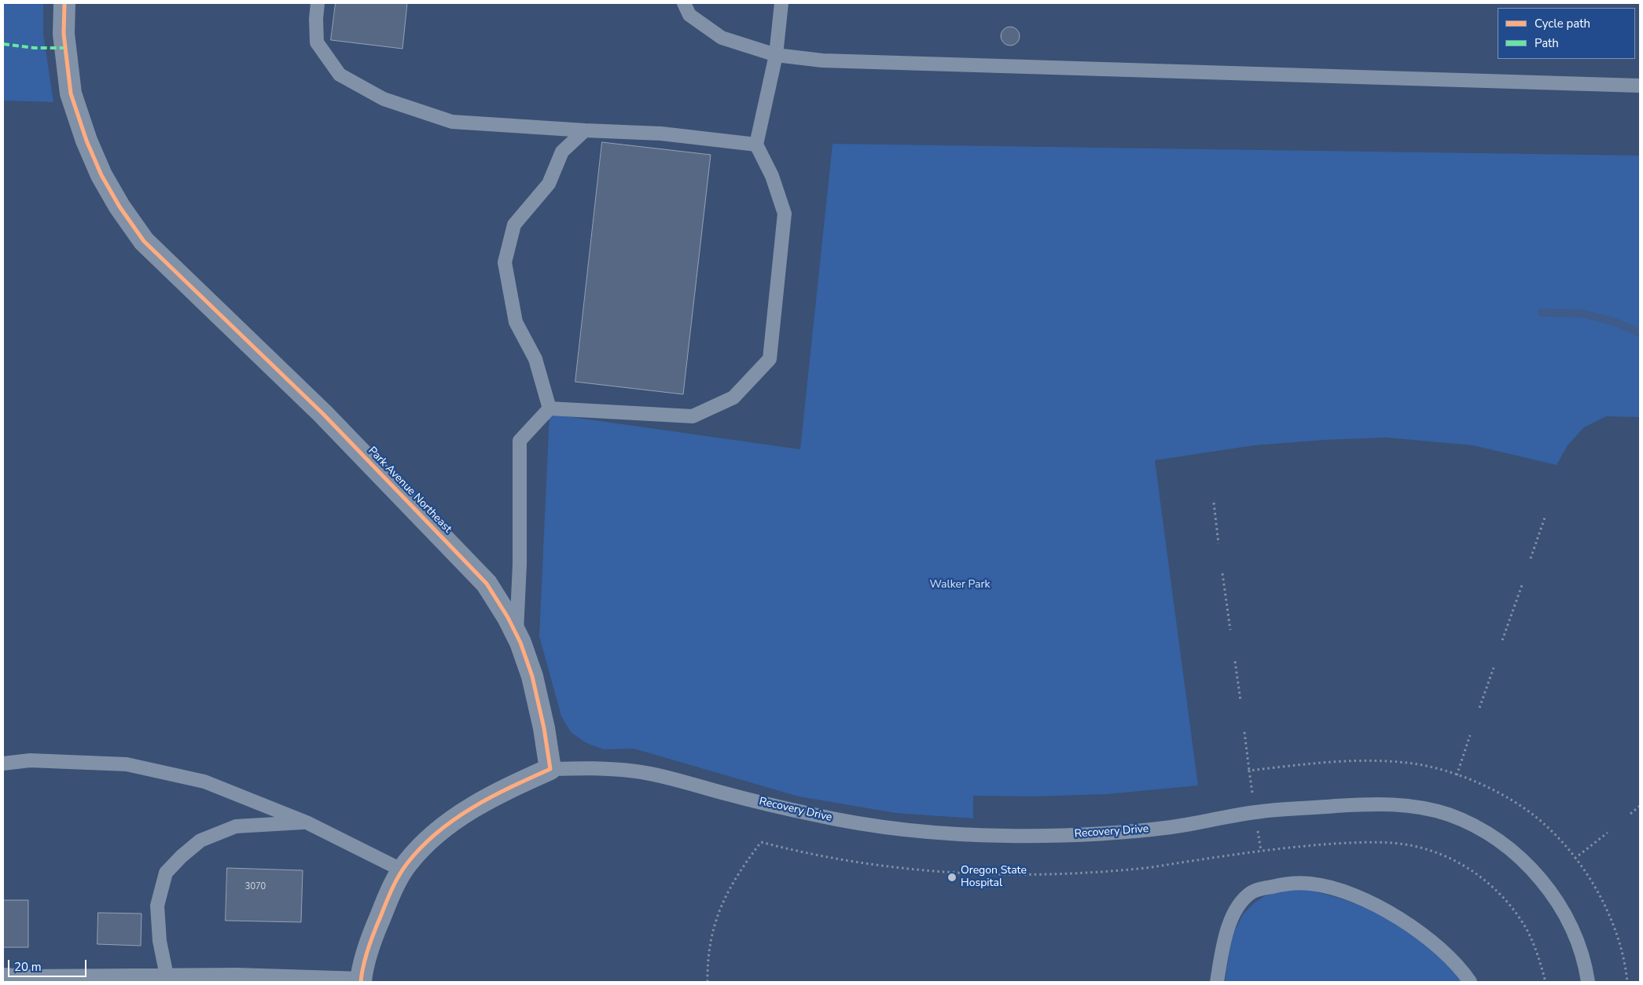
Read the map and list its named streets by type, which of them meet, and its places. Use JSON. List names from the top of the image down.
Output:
{
  "streets": {
    "street": ["Park Avenue Northeast"],
    "lane": ["Recovery Drive"]
  },
  "crossings": [
    ["Park Avenue Northeast", "Recovery Drive"]
  ],
  "parks": ["Walker Park"],
  "places": ["Oregon State Hospital"],
  "house_numbers": ["3070"],
  "legend": ["Cycle path", "Path"],
  "scale_bar": "20 m"
}
